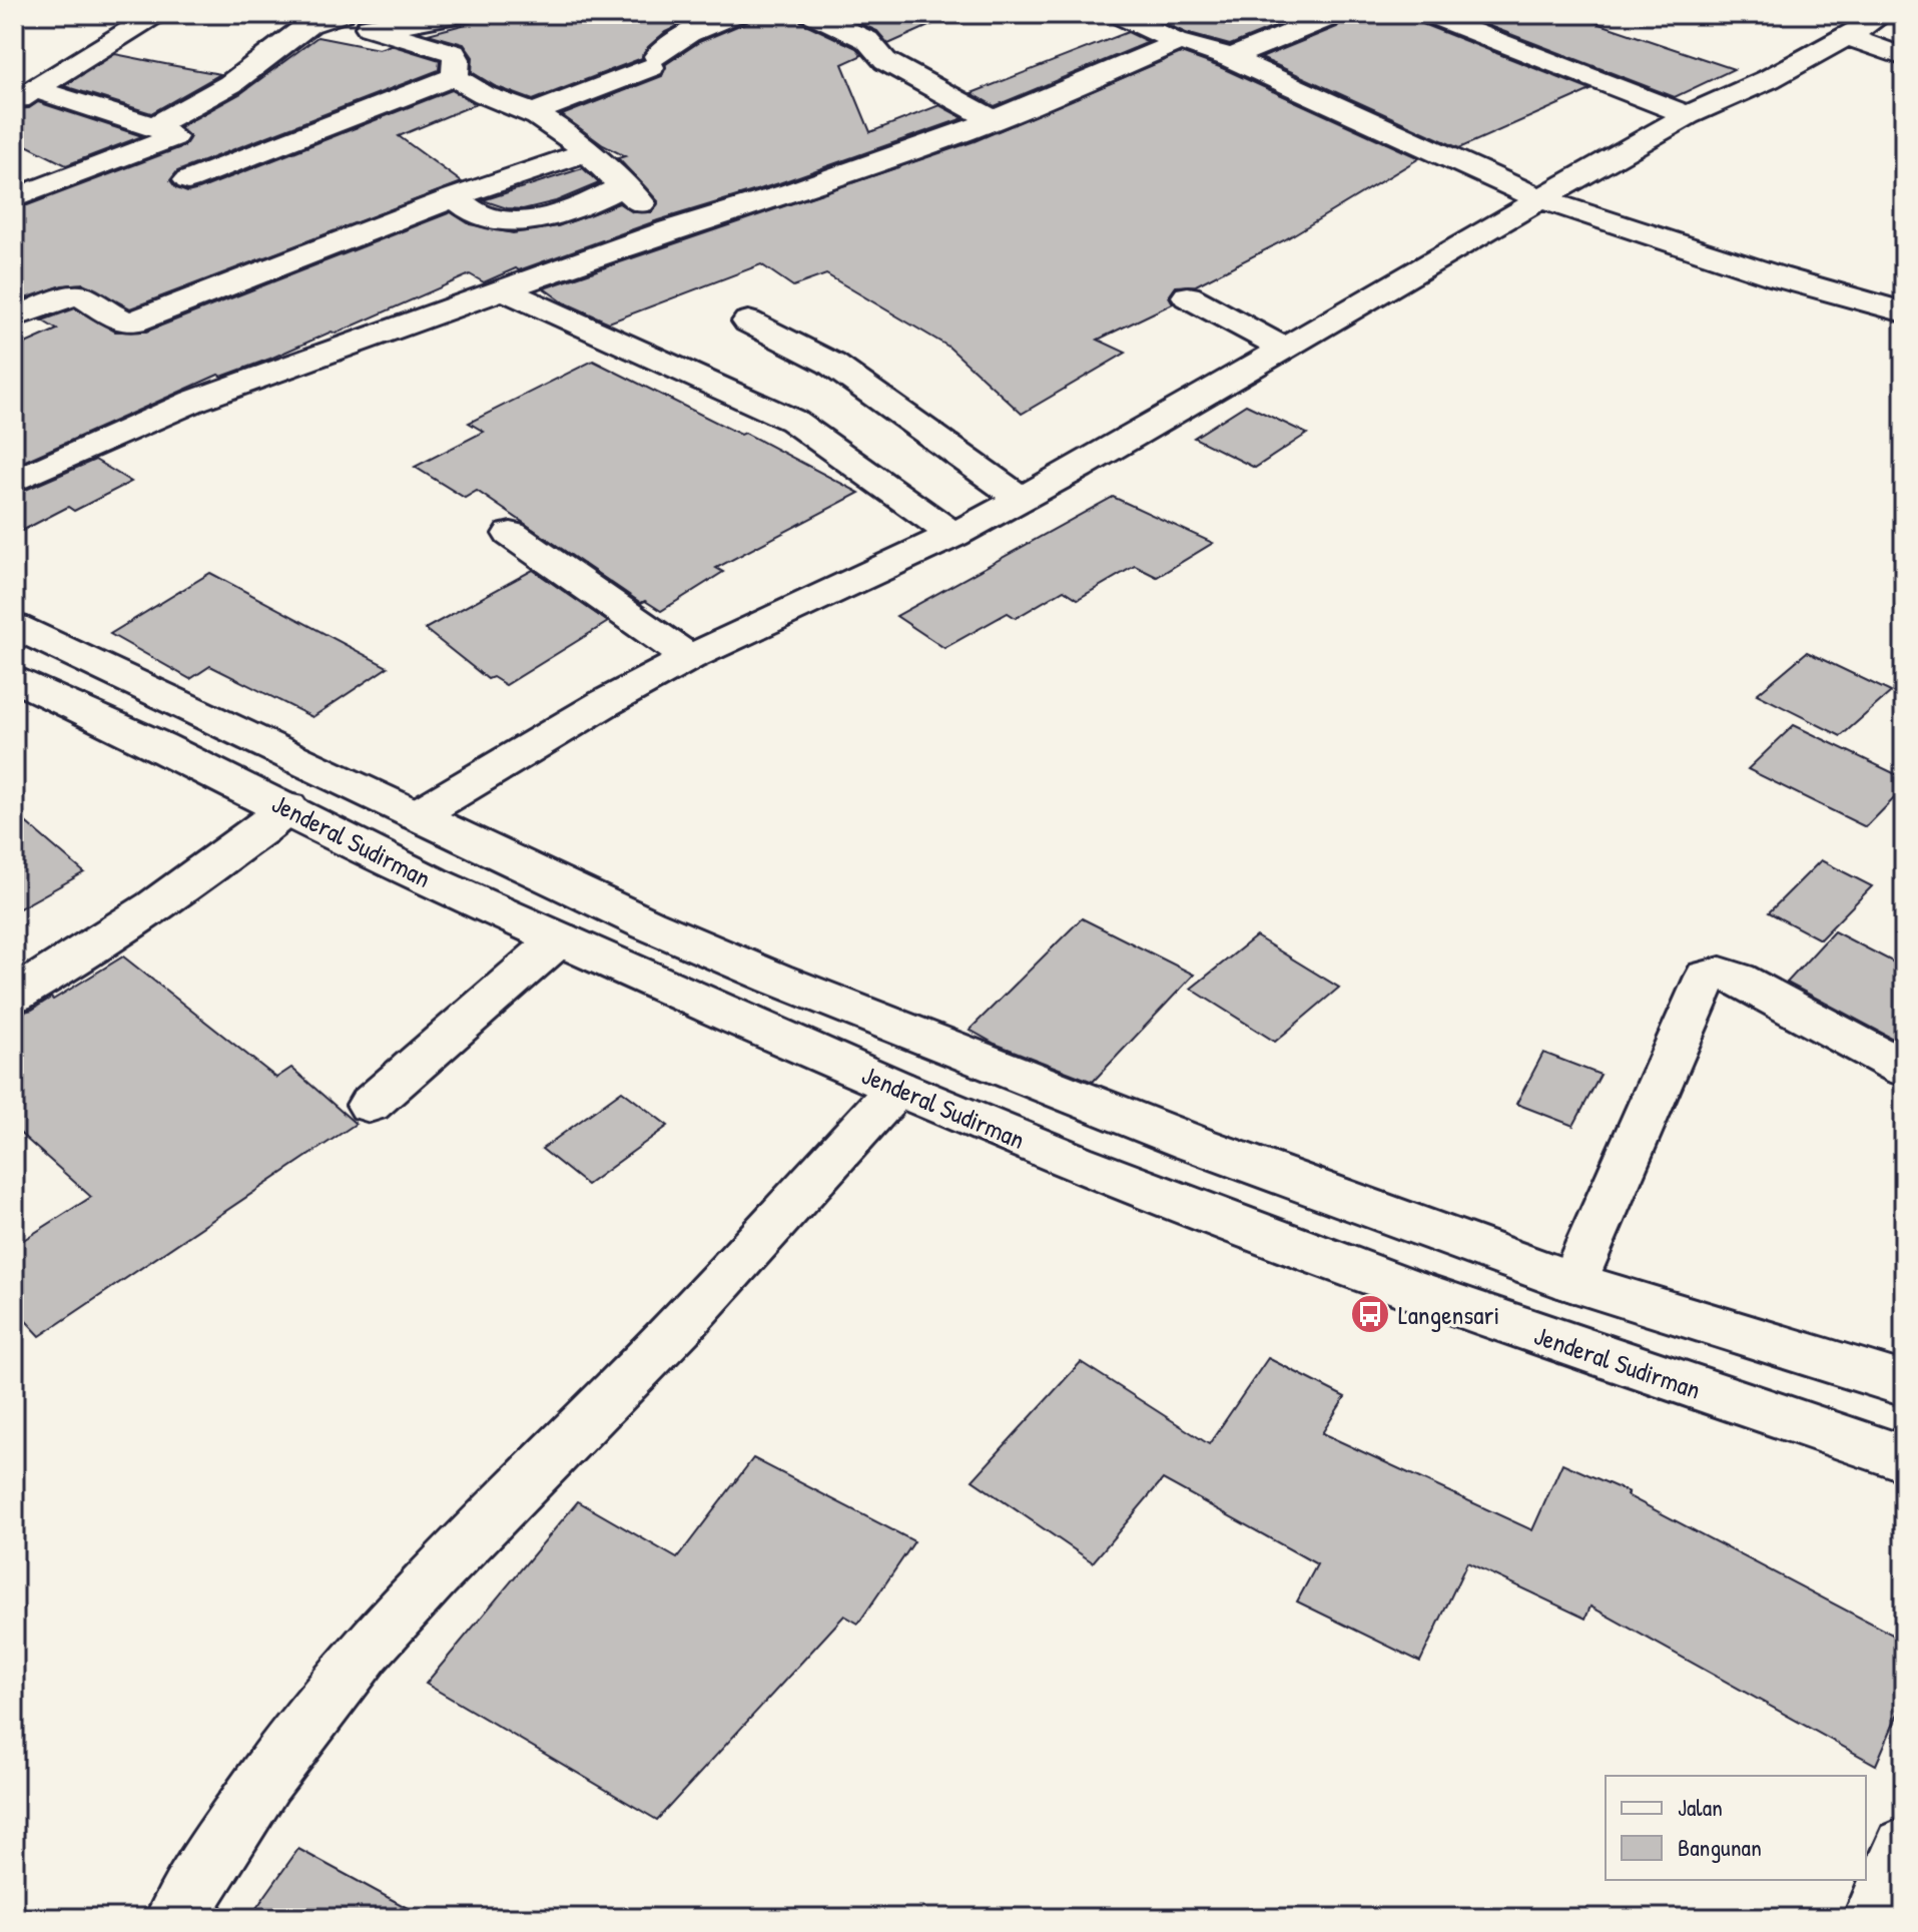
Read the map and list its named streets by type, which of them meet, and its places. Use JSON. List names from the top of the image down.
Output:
{
  "streets": {
    "main road": ["Jenderal Sudirman"]
  },
  "places": {
    "bus stop": ["Langensari"]
  },
  "legend": ["Jalan", "Bangunan"]
}
